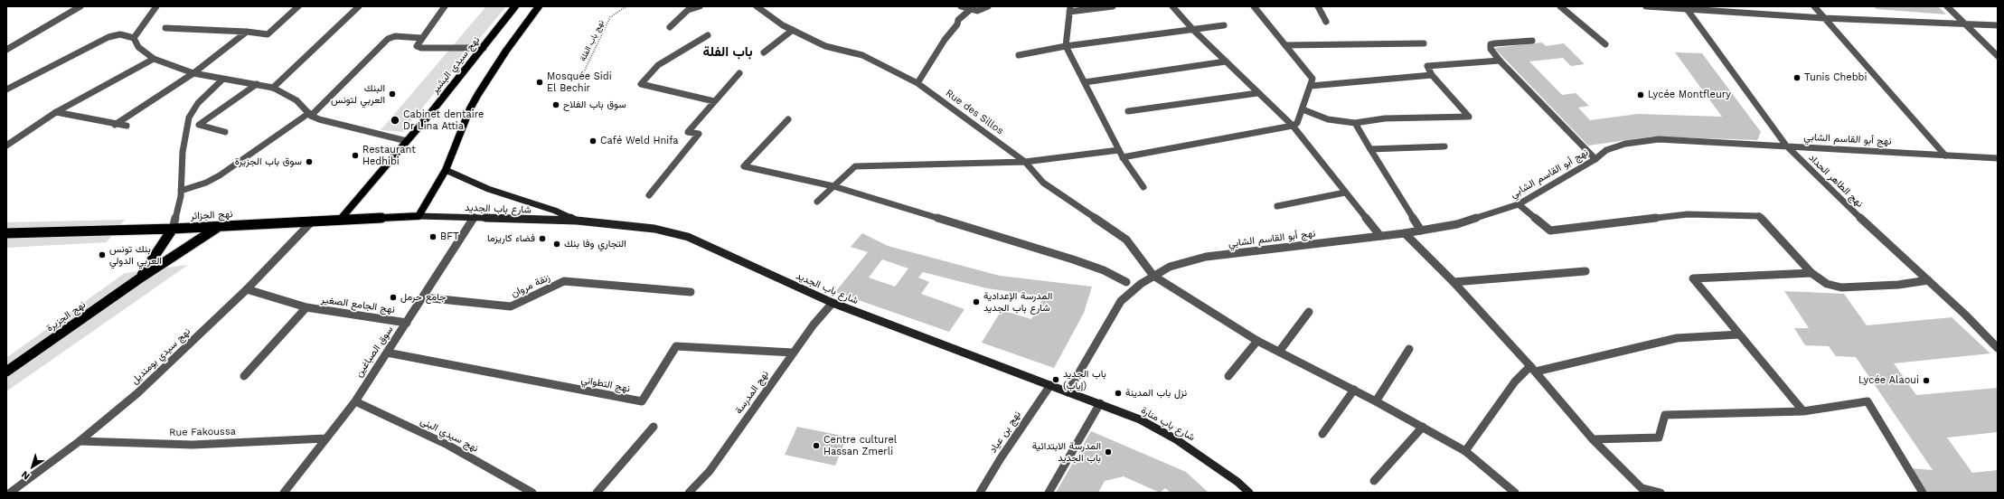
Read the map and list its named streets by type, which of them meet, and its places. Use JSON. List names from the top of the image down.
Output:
{
  "streets": {
    "main road": [
      "نهج سيدي البشير",
      "شارع باب الجديد",
      "نهج الجزائر",
      "نهج الجزيرة",
      "شارع باب منارة"
    ],
    "street": [
      "Rue des Sillos",
      "نهج أبو القاسم الشابي",
      "نهج الطاهر الحداد",
      "زنقة مروان",
      "نهج الجامع الصغير",
      "سوق الصباغين",
      "نهج سيدي بومنديل",
      "نهج التطواني",
      "نهج المدرسة",
      "Rue Fakoussa",
      "نهج بن عياد",
      "نهج سيدي البنى"
    ],
    "path": ["نهج باب الفلة"]
  },
  "crossings": [
    ["نهج سيدي البشير", "نهج الجزائر"],
    ["Rue des Sillos", "نهج أبو القاسم الشابي"],
    ["نهج أبو القاسم الشابي", "نهج الطاهر الحداد"],
    ["نهج أبو القاسم الشابي", "شارع باب الجديد"],
    ["نهج أبو القاسم الشابي", "شارع باب منارة"],
    ["شارع باب الجديد", "نهج الجزائر"],
    ["شارع باب الجديد", "سوق الصباغين"],
    ["شارع باب الجديد", "نهج المدرسة"],
    ["شارع باب الجديد", "شارع باب منارة"],
    ["شارع باب الجديد", "نهج بن عياد"],
    ["نهج الجزائر", "نهج الجزيرة"],
    ["نهج الجزائر", "نهج سيدي بومنديل"],
    ["زنقة مروان", "سوق الصباغين"],
    ["نهج الجامع الصغير", "سوق الصباغين"],
    ["نهج الجامع الصغير", "نهج سيدي بومنديل"],
    ["سوق الصباغين", "نهج التطواني"],
    ["سوق الصباغين", "Rue Fakoussa"],
    ["سوق الصباغين", "نهج سيدي البنى"],
    ["نهج سيدي بومنديل", "Rue Fakoussa"],
    ["نهج التطواني", "نهج المدرسة"]
  ],
  "districts": ["باب الفلة"],
  "places": [
    "Tunis Chebbi",
    "Mosquée Sidi El Bechir",
    "البنك العربي لتونس",
    "Lycée Montfleury",
    "سوق باب الفلاح",
    "Cabinet dentaire Dr Lina Attia",
    "Café Weld Hnifa",
    "Restaurant Hedhibi",
    "سوق باب الجزيرة",
    "BFT",
    "فضاء كاريزما",
    "التجاري وفا بنك",
    "بنك تونس العربي الدولي",
    "جامع حرمل",
    "المدرسة الإعدادية شارع باب الجديد",
    "باب الجديد (إياب)",
    "Lycée Alaoui",
    "نزل باب المدينة",
    "Centre culturel Hassan Zmerli",
    "المدرسة الابتدائية باب الجديد"
  ],
  "north": "bottom left"
}
